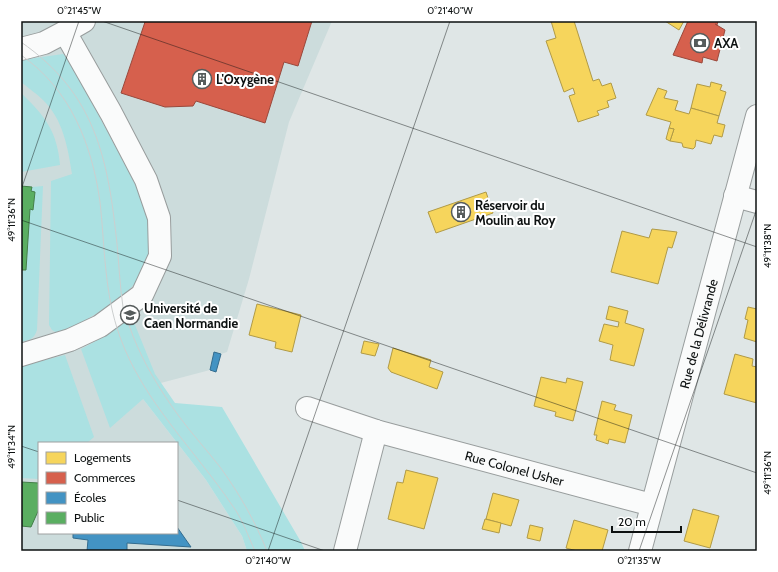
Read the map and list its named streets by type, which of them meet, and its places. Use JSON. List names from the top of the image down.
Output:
{
  "streets": {
    "main road": ["Rue de la Délivrande", "Rue Colonel Usher"]
  },
  "crossings": [
    ["Rue de la Délivrande", "Rue Colonel Usher"]
  ],
  "places": {
    "bank": ["AXA"],
    "building": ["L'Oxygène", "Réservoir du Moulin au Roy"],
    "school or university": ["Université de Caen Normandie"]
  },
  "legend": [
    "Logements",
    "Commerces",
    "Écoles",
    "Public"
  ],
  "scale_bar": "20 m",
  "coordinates": [
    "0°21'45\"W",
    "0°21'40\"W",
    "49°11'36\"N",
    "49°11'38\"N",
    "49°11'34\"N",
    "0°21'35\"W"
  ]
}
